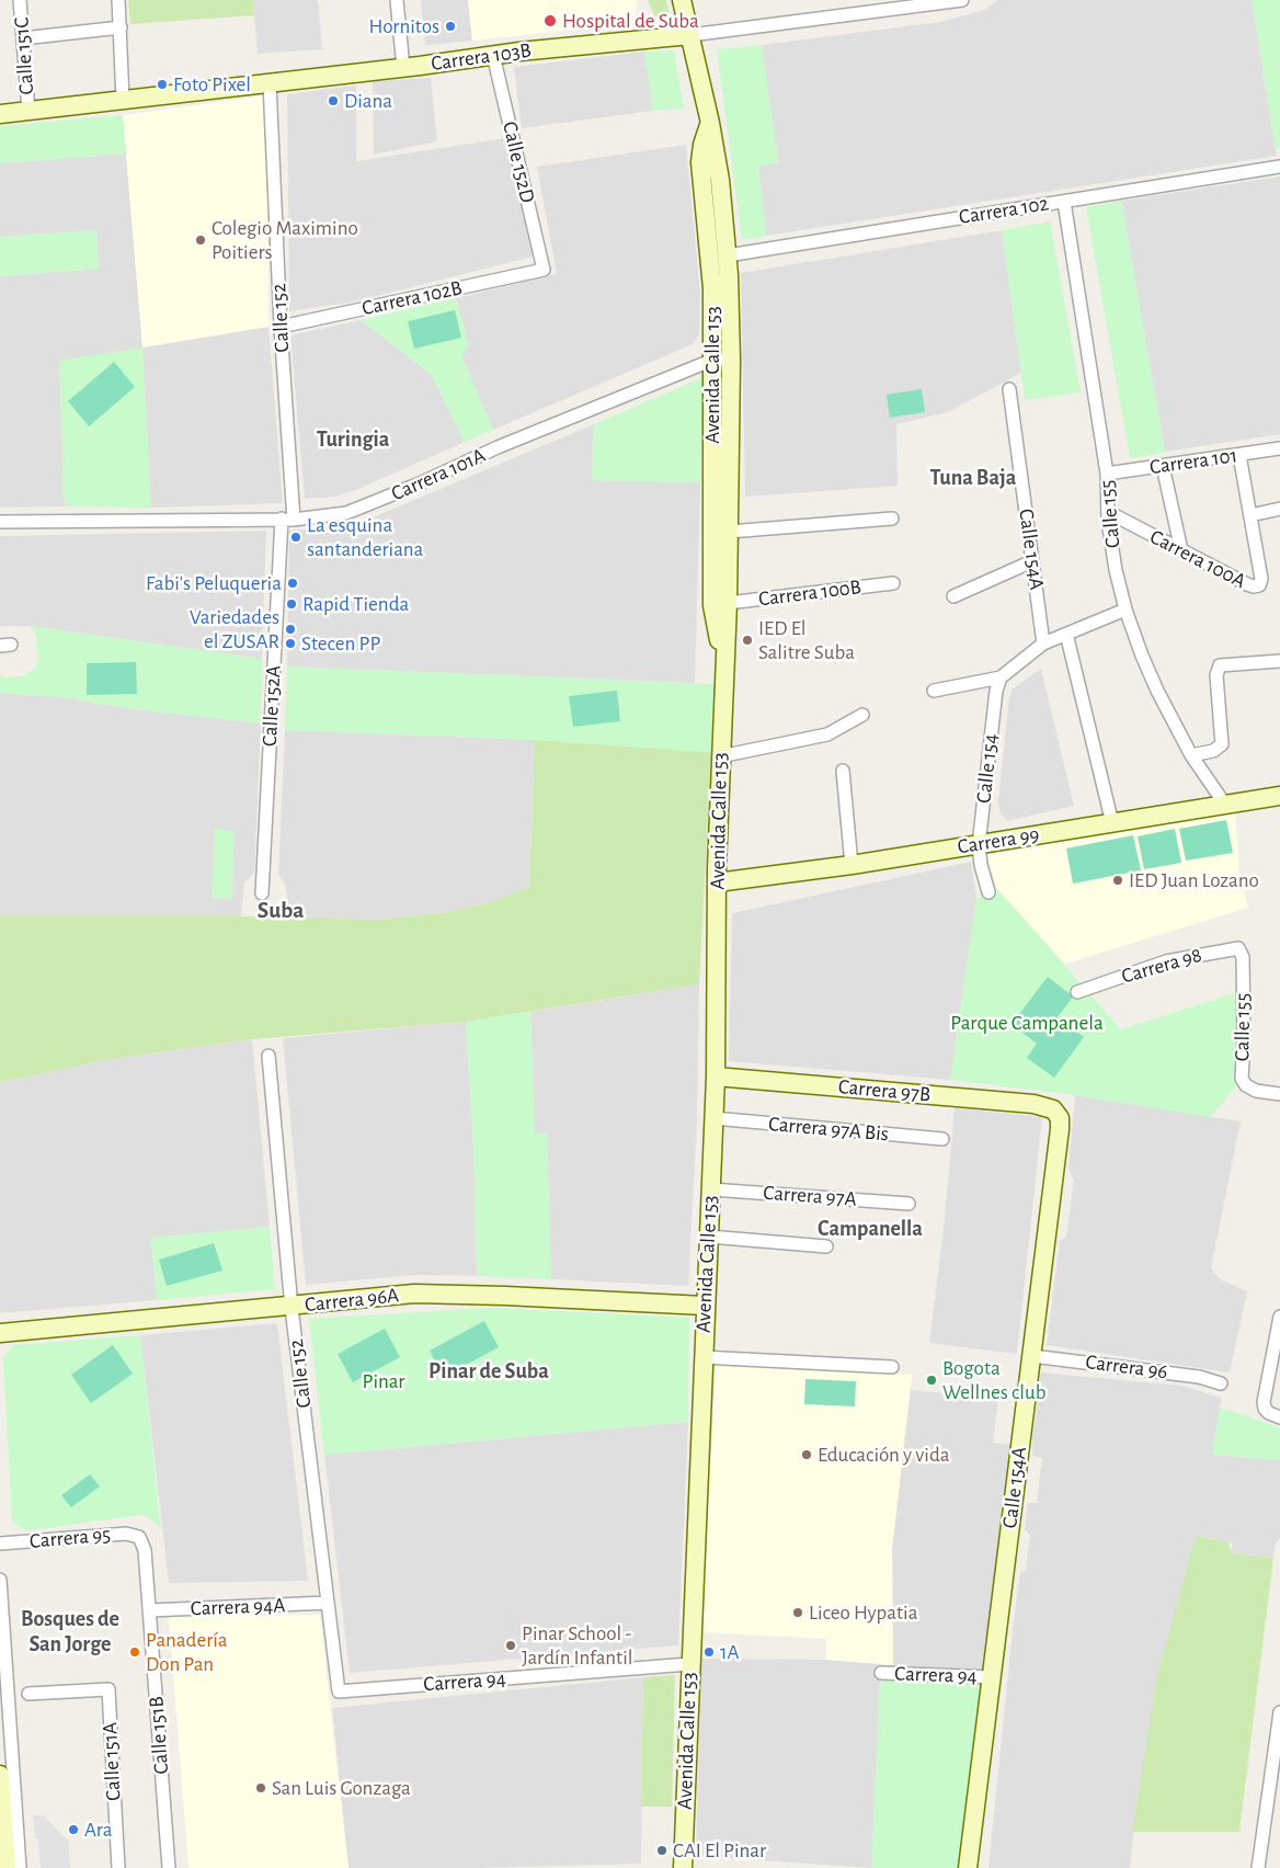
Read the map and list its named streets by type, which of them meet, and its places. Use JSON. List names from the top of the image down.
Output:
{
  "streets": {
    "street": [
      "Calle 151C",
      "Carrera 103B",
      "Calle 152D",
      "Carrera 102",
      "Carrera 102B",
      "Calle 152",
      "Avenida Calle 153",
      "Carrera 101",
      "Carrera 101A",
      "Calle 155",
      "Calle 154A",
      "Carrera 100A",
      "Carrera 100B",
      "Calle 152A",
      "Calle 154",
      "Carrera 99",
      "Carrera 98",
      "Carrera 97B",
      "Carrera 97A Bis",
      "Carrera 97A",
      "Carrera 96A",
      "Carrera 96",
      "Carrera 95",
      "Carrera 94A",
      "Carrera 94",
      "Calle 151B",
      "Calle 151A"
    ]
  },
  "crossings": [
    ["Calle 151C", "Carrera 103B"],
    ["Carrera 103B", "Calle 152D"],
    ["Carrera 103B", "Calle 152"],
    ["Carrera 103B", "Avenida Calle 153"],
    ["Calle 152D", "Carrera 102B"],
    ["Carrera 102", "Avenida Calle 153"],
    ["Carrera 102", "Calle 155"],
    ["Carrera 102B", "Calle 152"],
    ["Calle 152", "Carrera 101A"],
    ["Calle 152", "Calle 152A"],
    ["Calle 152", "Carrera 96A"],
    ["Calle 152", "Carrera 94A"],
    ["Calle 152", "Carrera 94"],
    ["Avenida Calle 153", "Carrera 101A"],
    ["Avenida Calle 153", "Carrera 100B"],
    ["Avenida Calle 153", "Carrera 99"],
    ["Avenida Calle 153", "Carrera 97B"],
    ["Avenida Calle 153", "Carrera 97A Bis"],
    ["Avenida Calle 153", "Carrera 97A"],
    ["Avenida Calle 153", "Carrera 96A"],
    ["Avenida Calle 153", "Carrera 94"],
    ["Carrera 101", "Calle 155"],
    ["Carrera 101A", "Calle 152A"],
    ["Calle 155", "Carrera 100A"],
    ["Calle 155", "Carrera 99"],
    ["Calle 155", "Carrera 98"],
    ["Calle 154A", "Carrera 97B"],
    ["Calle 154A", "Carrera 96"],
    ["Calle 154A", "Carrera 94"],
    ["Calle 154", "Carrera 99"],
    ["Carrera 95", "Calle 151B"],
    ["Carrera 94A", "Calle 151B"]
  ],
  "districts": [
    "Turingia",
    "Tuna Baja",
    "Suba",
    "Campanella",
    "Pinar de Suba",
    "Bosques de San Jorge"
  ],
  "parks": ["Parque Campanela", "Pinar"],
  "places": [
    "Hospital de Suba",
    "Hornitos",
    "Foto Pixel",
    "Diana",
    "Colegio Maximino Poitiers",
    "La esquina santanderiana",
    "Fabi's Peluqueria",
    "Rapid Tienda",
    "Variedades el ZUSAR",
    "IED El Salitre Suba",
    "Stecen PP",
    "IED Juan Lozano",
    "Bogota Wellnes club",
    "Educación y vida",
    "Liceo Hypatia",
    "Pinar School - Jardín Infantil",
    "Panadería Don Pan",
    "1A",
    "San Luis Gonzaga",
    "Ara",
    "CAI El Pinar"
  ]
}
